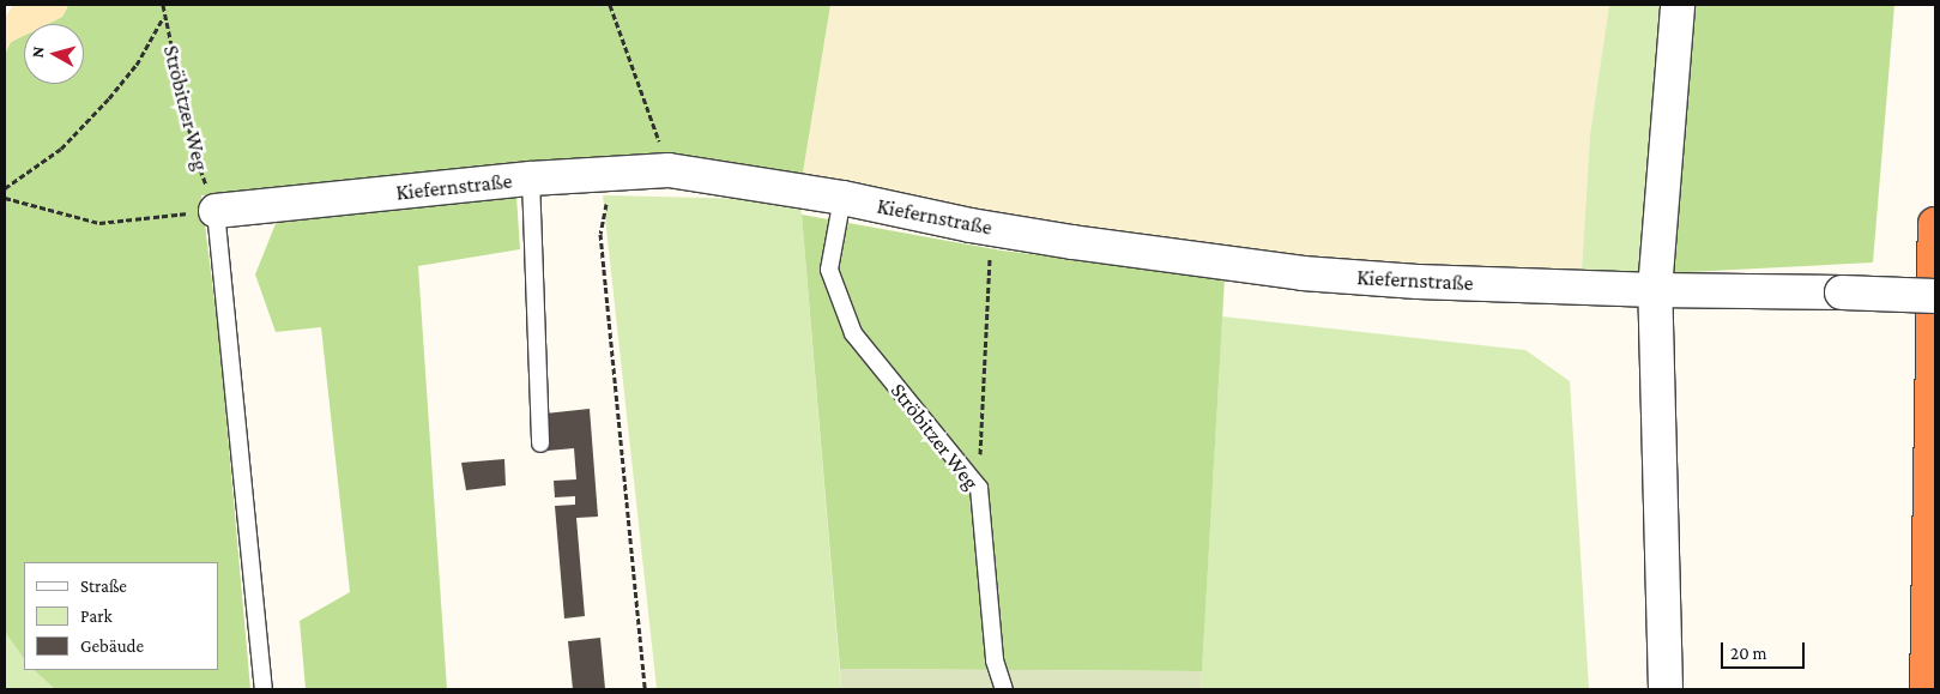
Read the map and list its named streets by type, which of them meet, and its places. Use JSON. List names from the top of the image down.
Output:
{
  "streets": {
    "street": ["Kiefernstraße"],
    "lane": ["Ströbitzer Weg"]
  },
  "crossings": [
    ["Ströbitzer Weg", "Kiefernstraße"]
  ],
  "legend": ["Straße", "Park", "Gebäude"],
  "scale_bar": "20 m",
  "north": "left"
}
